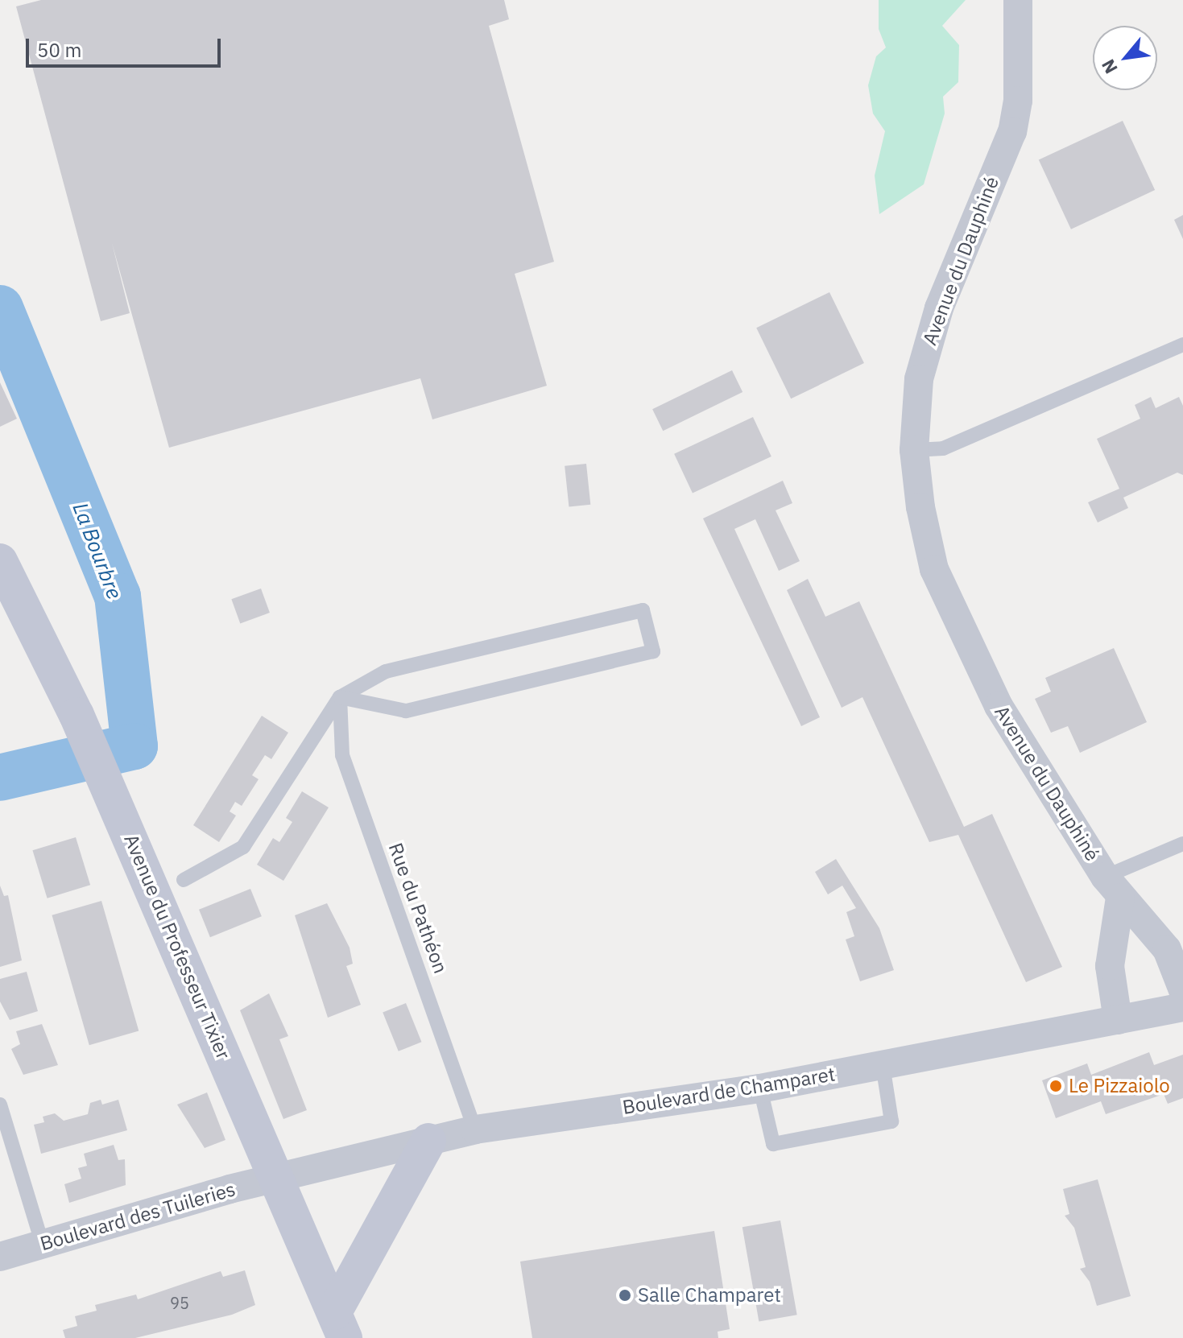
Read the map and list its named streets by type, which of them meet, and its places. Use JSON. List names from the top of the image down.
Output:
{
  "streets": {
    "main road": ["Avenue du Professeur Tixier"],
    "street": ["Avenue du Dauphiné", "Boulevard de Champaret", "Boulevard des Tuileries"],
    "lane": ["Rue du Pathéon"]
  },
  "crossings": [
    ["Rue du Pathéon", "Boulevard de Champaret"],
    ["Avenue du Professeur Tixier", "Boulevard de Champaret"],
    ["Avenue du Professeur Tixier", "Boulevard des Tuileries"],
    ["Boulevard de Champaret", "Boulevard des Tuileries"]
  ],
  "water": ["La Bourbre"],
  "places": ["Le Pizzaiolo", "Salle Champaret"],
  "house_numbers": ["95"],
  "scale_bar": "50 m",
  "north": "bottom left"
}
